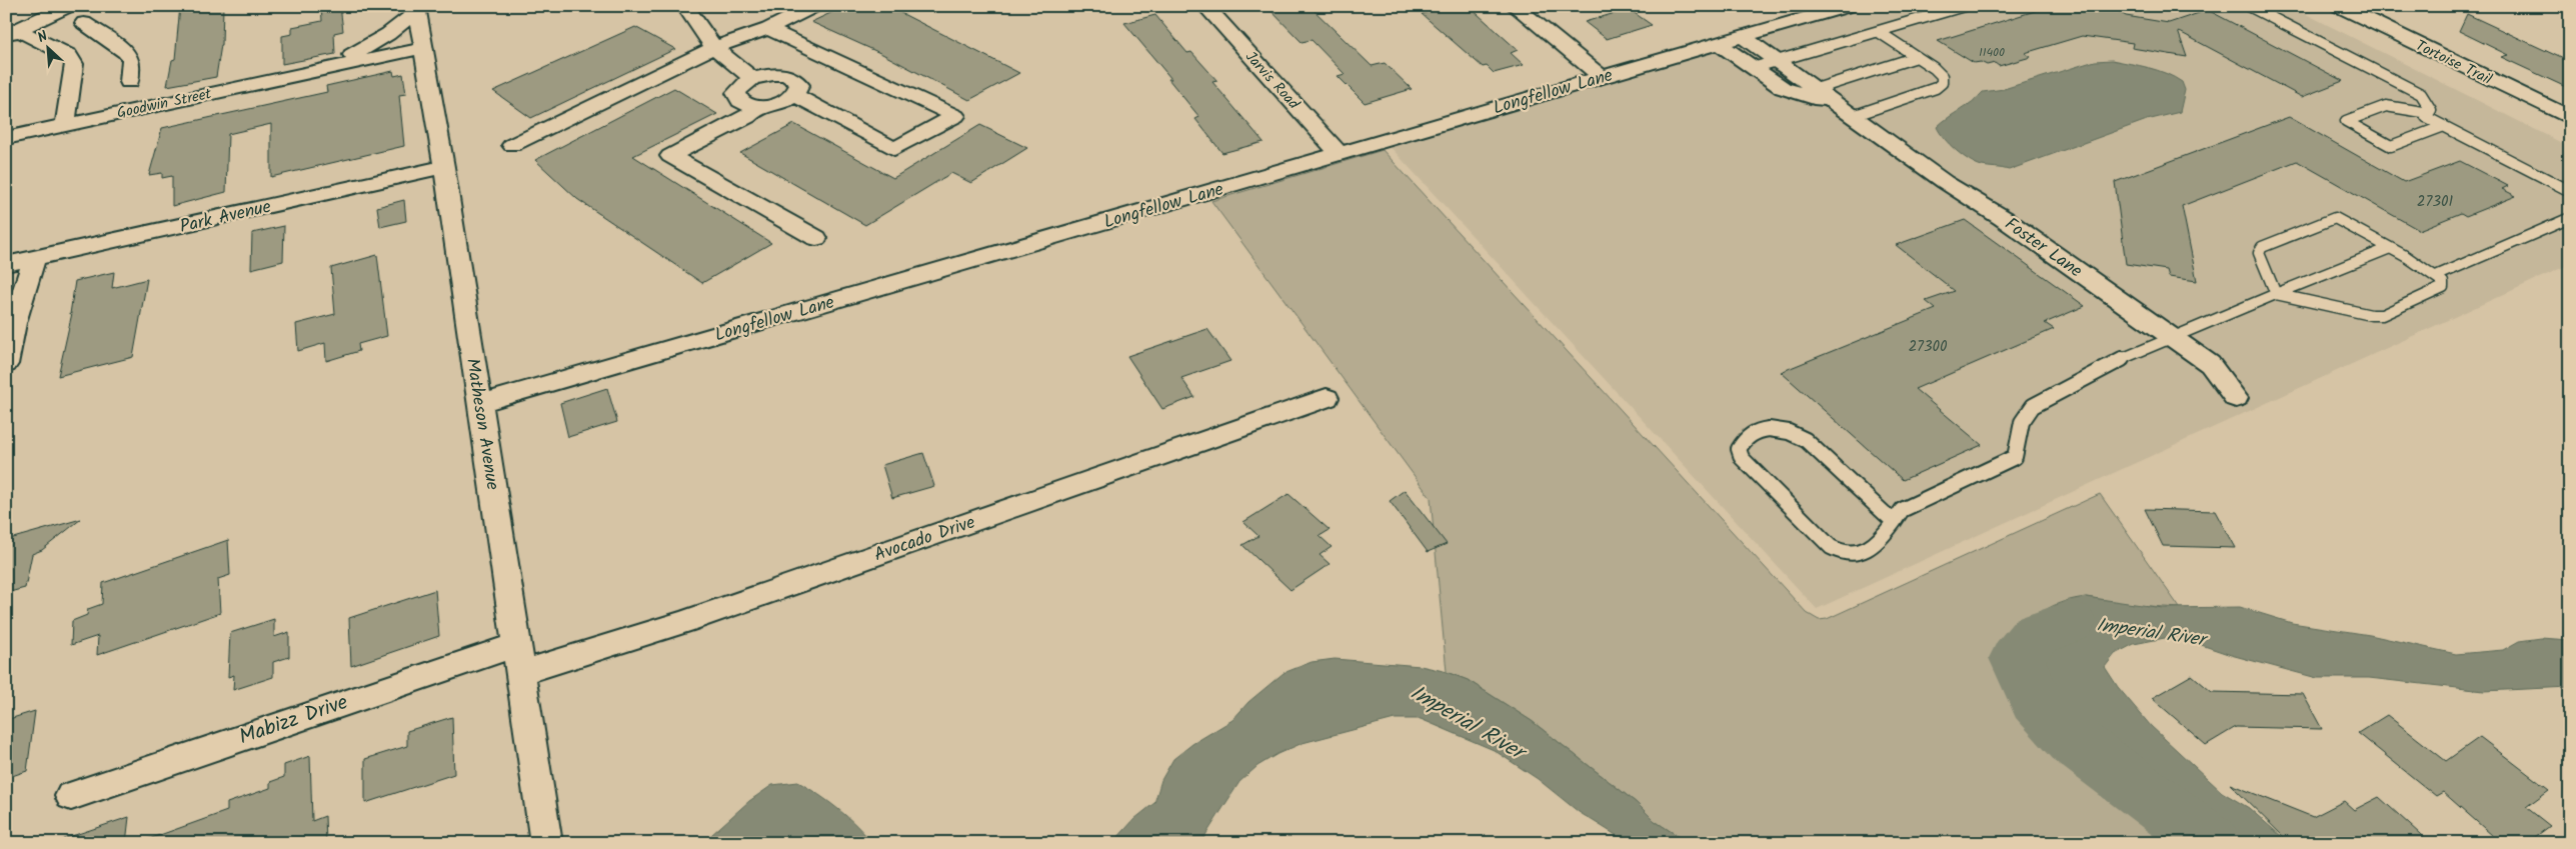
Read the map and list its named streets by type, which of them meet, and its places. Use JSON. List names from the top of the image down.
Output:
{
  "streets": {
    "street": [
      "Tortoise Trail",
      "Jarvis Road",
      "Longfellow Lane",
      "Goodwin Street",
      "Park Avenue",
      "Foster Lane",
      "Matheson Avenue",
      "Avocado Drive",
      "Mabizz Drive"
    ]
  },
  "crossings": [
    ["Jarvis Road", "Longfellow Lane"],
    ["Longfellow Lane", "Foster Lane"],
    ["Longfellow Lane", "Matheson Avenue"],
    ["Goodwin Street", "Matheson Avenue"],
    ["Park Avenue", "Matheson Avenue"],
    ["Matheson Avenue", "Avocado Drive"],
    ["Matheson Avenue", "Mabizz Drive"]
  ],
  "water": ["Imperial River"],
  "house_numbers": ["11400", "27301", "27300"],
  "north": "top left"
}
